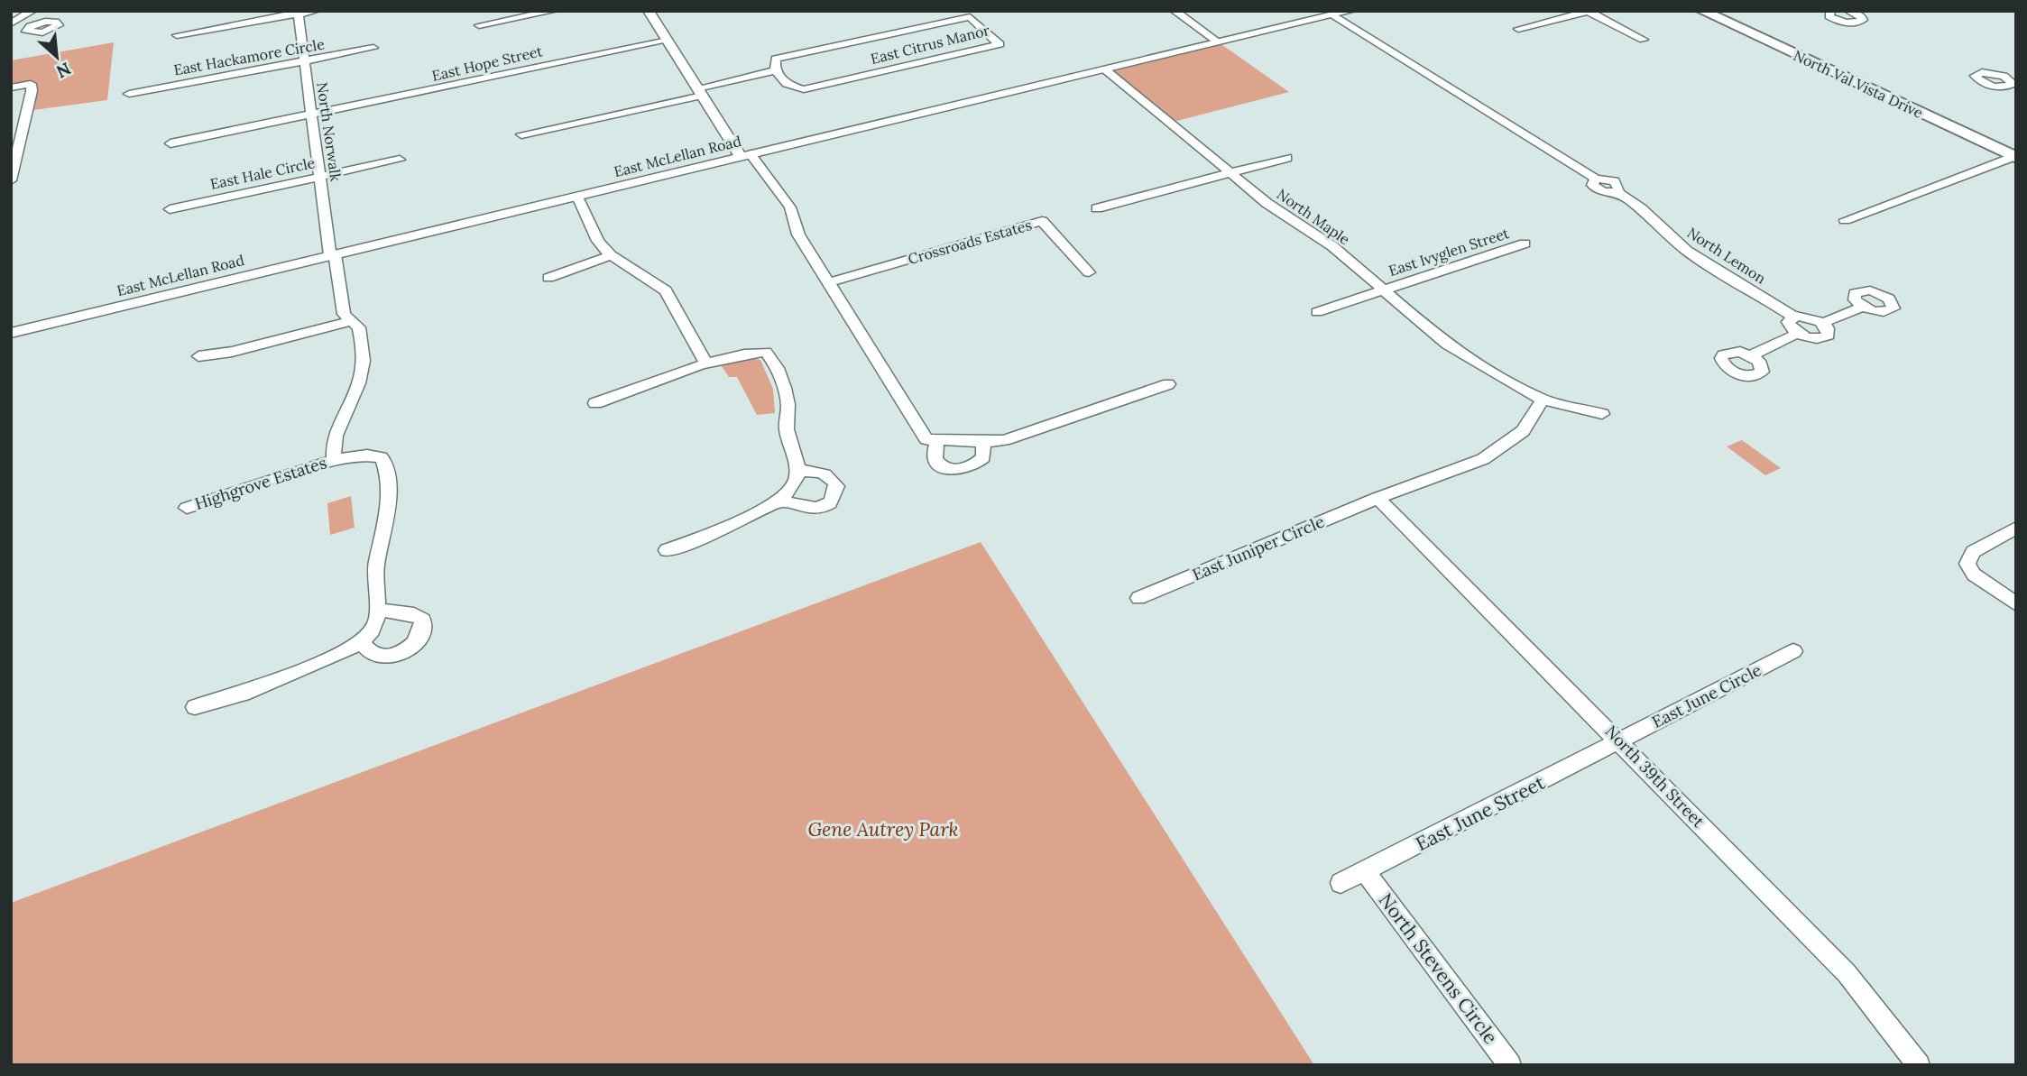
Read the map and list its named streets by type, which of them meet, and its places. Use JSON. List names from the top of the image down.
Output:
{
  "streets": {
    "main road": ["North Val Vista Drive"],
    "street": [
      "East Citrus Manor",
      "East Hackamore Circle",
      "East Hope Street",
      "North Norwalk",
      "East McLellan Road",
      "East Hale Circle",
      "North Maple",
      "Crossroads Estates",
      "East Ivyglen Street",
      "North Lemon",
      "Highgrove Estates",
      "East Juniper Circle",
      "East June Circle",
      "North 39th Street",
      "East June Street",
      "North Stevens Circle"
    ]
  },
  "crossings": [
    ["East Hackamore Circle", "North Norwalk"],
    ["East Hope Street", "North Norwalk"],
    ["North Norwalk", "East McLellan Road"],
    ["North Norwalk", "East Hale Circle"],
    ["North Norwalk", "Highgrove Estates"],
    ["East McLellan Road", "North Maple"],
    ["East McLellan Road", "Highgrove Estates"],
    ["North Maple", "East Ivyglen Street"],
    ["North Maple", "East Juniper Circle"],
    ["East Juniper Circle", "North 39th Street"],
    ["East June Circle", "North 39th Street"],
    ["East June Circle", "East June Street"],
    ["North 39th Street", "East June Street"],
    ["East June Street", "North Stevens Circle"]
  ],
  "parks": ["Gene Autrey Park"],
  "north": "bottom right"
}
